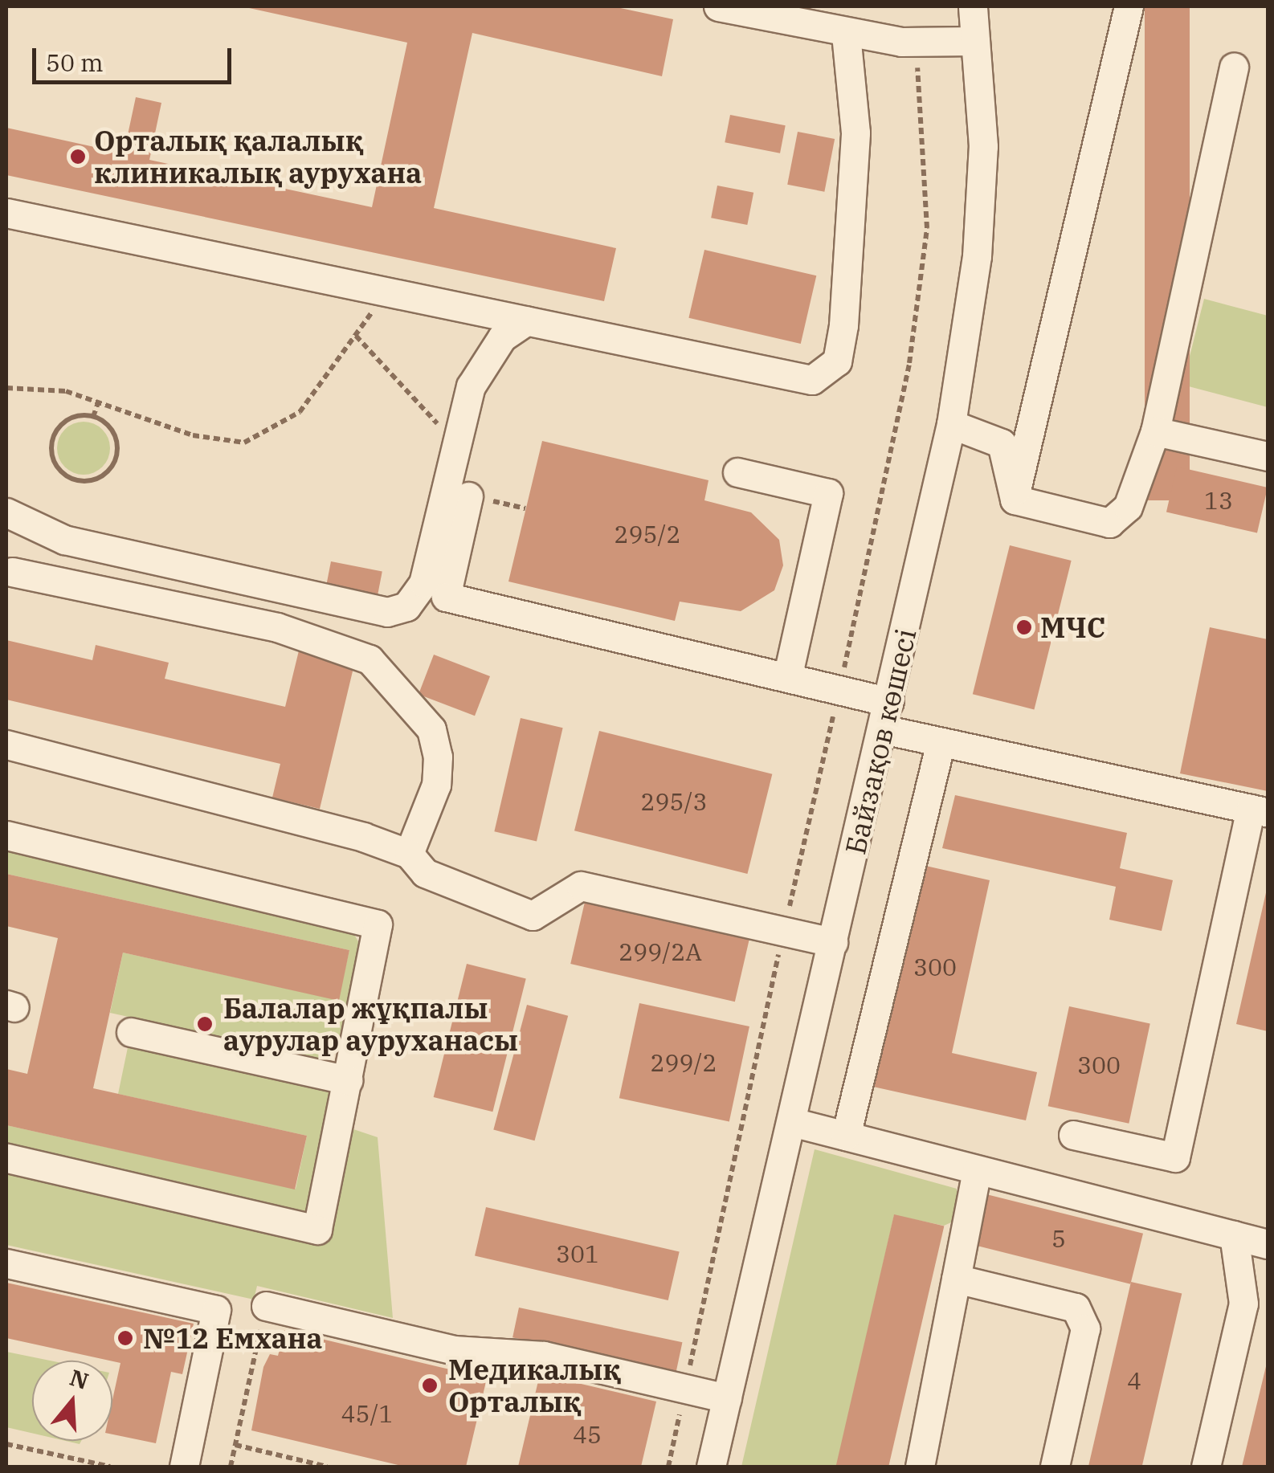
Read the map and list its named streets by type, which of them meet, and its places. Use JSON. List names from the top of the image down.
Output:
{
  "streets": {
    "street": ["Байзақов көшесі"]
  },
  "places": [
    "Орталық қалалық клиникалық аурухана",
    "МЧС",
    "Балалар жұқпалы аурулар ауруханасы",
    "№12 Емхана",
    "Медикалық Орталық"
  ],
  "house_numbers": [
    "13",
    "295/2",
    "295/3",
    "299/2А",
    "300",
    "299/2",
    "300",
    "5",
    "301",
    "4",
    "45/1",
    "45"
  ],
  "scale_bar": "50 m",
  "north": "top"
}
